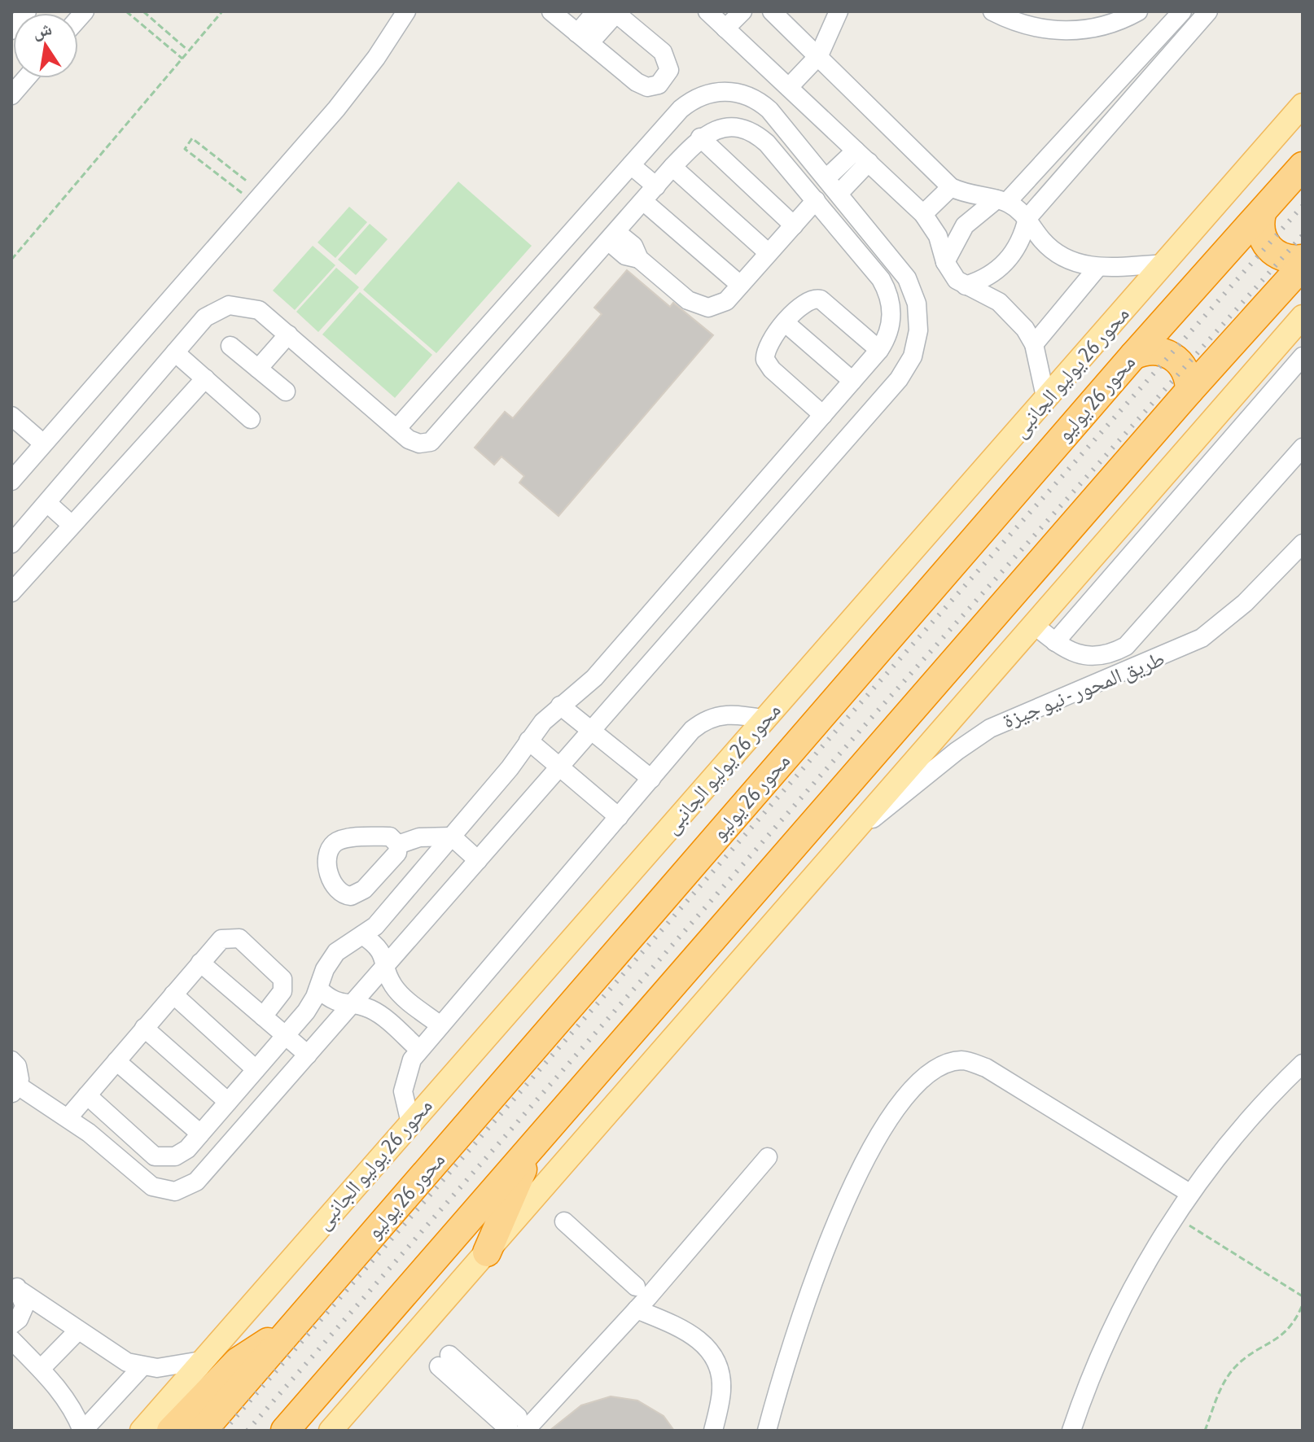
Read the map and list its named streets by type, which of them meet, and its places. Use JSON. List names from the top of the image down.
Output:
{
  "streets": {
    "highway": ["محور 26 يوليو"],
    "main road": ["محور 26 يوليو الجانبى"],
    "street": ["طريق المحور - نيو جيزة"]
  },
  "north": "top"
}
